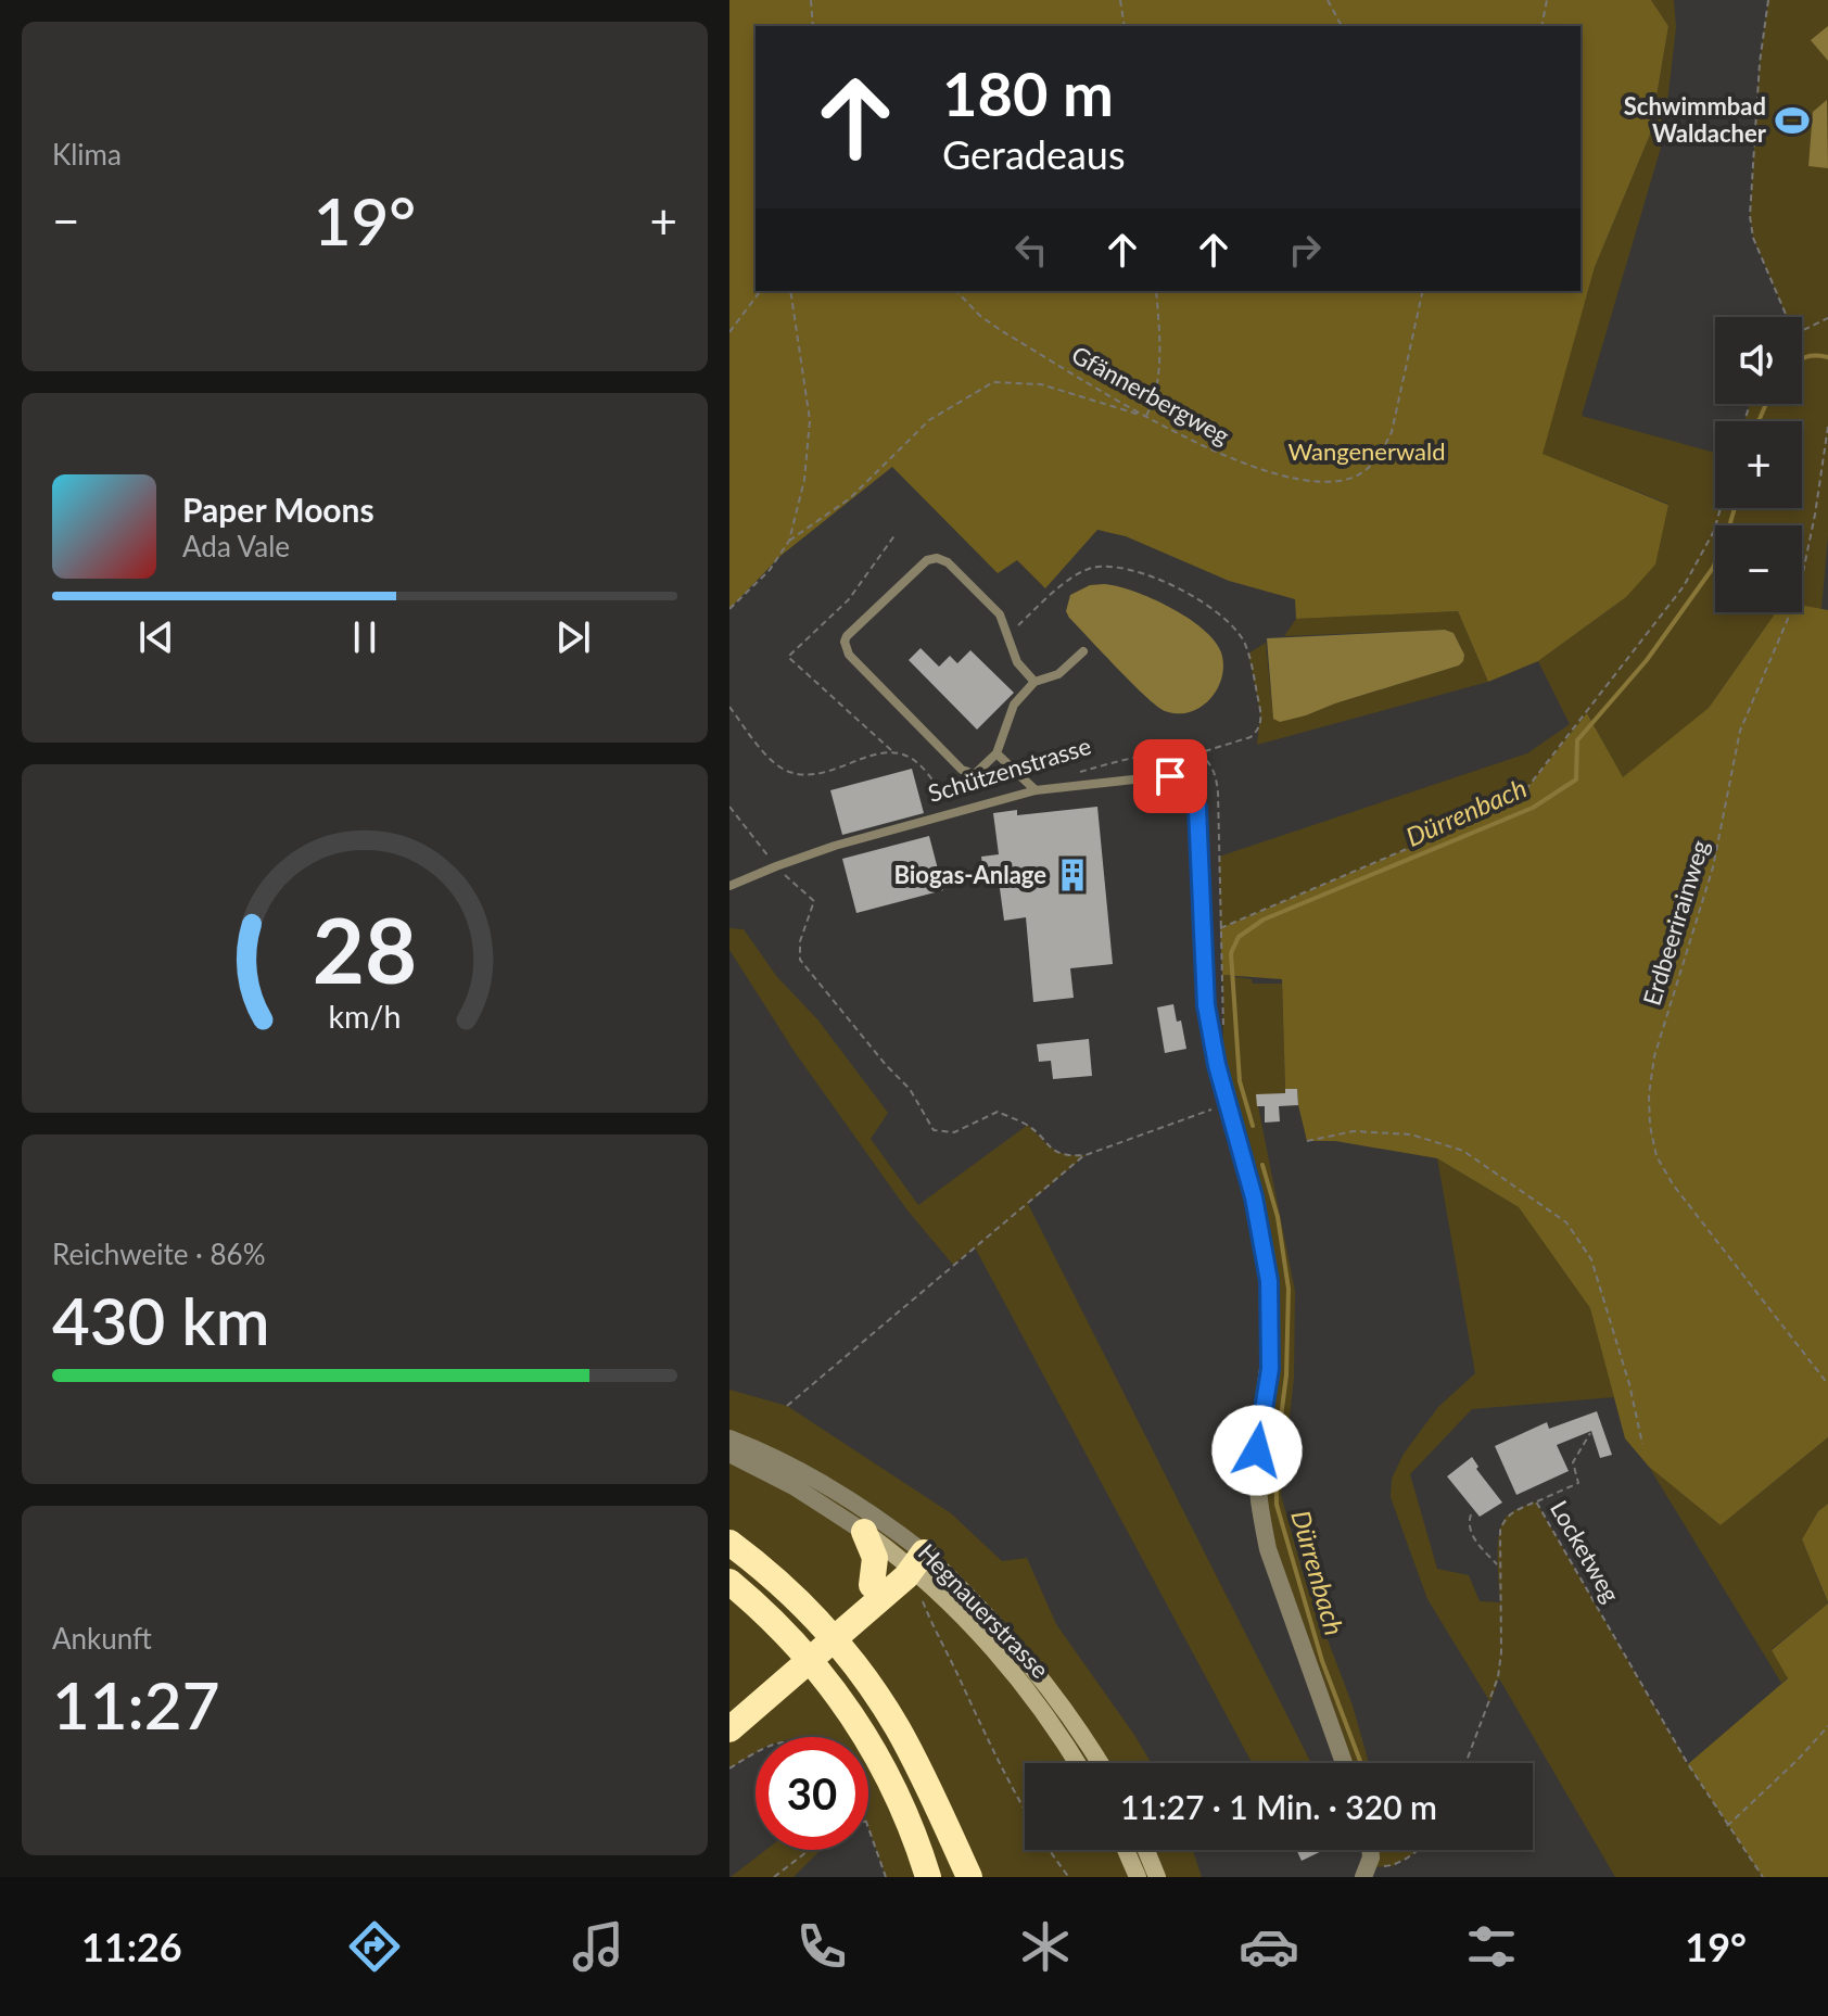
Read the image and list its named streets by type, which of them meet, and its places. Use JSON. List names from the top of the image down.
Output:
{
  "streets": {
    "main road": ["Hegnauerstrasse"],
    "lane": ["Schützenstrasse"],
    "path": ["Gfännerbergweg", "Erdbeerirainweg", "Locketweg"]
  },
  "water": ["Dürrenbach"],
  "parks": ["Wangenerwald"],
  "places": {
    "sports": ["Schwimmbad Waldacher"],
    "building": ["Biogas-Anlage"]
  },
  "page": {
    "tile": [
      "Klima",
      ["Reichweite · 86%", "430 km"],
      ["Ankunft", "11:27"]
    ],
    "turn": ["180 m", "Geradeaus"],
    "heat": ["−", "19°", "+"],
    "map_buttons": ["+", "−"],
    "song": ["Paper Moons", "Ada Vale"],
    "limit": "30",
    "trip": "11:27 · 1 Min. · 320 m",
    "tabs": ["11:26", "19°"],
    "gauge": ["28", "km/h"]
  }
}
